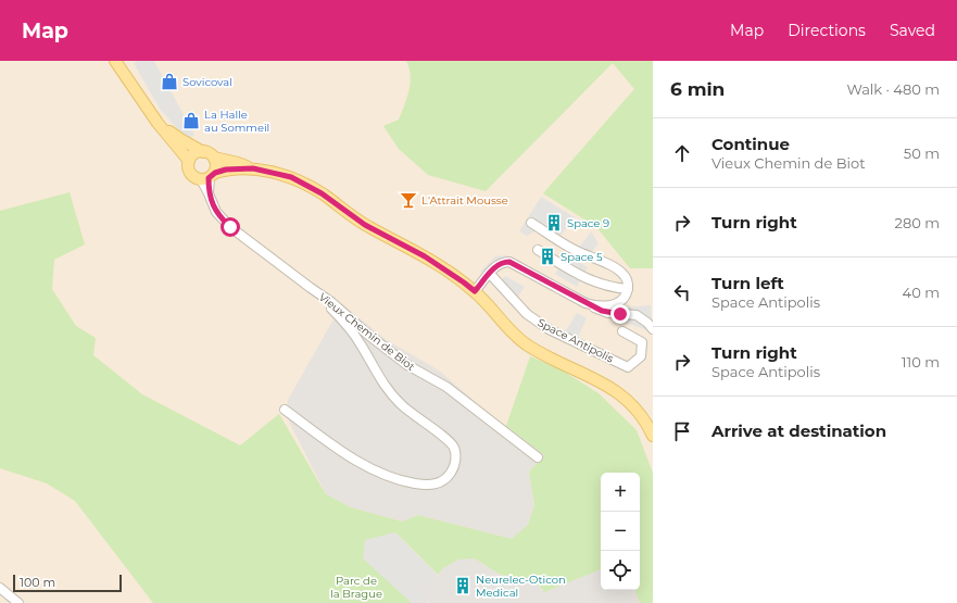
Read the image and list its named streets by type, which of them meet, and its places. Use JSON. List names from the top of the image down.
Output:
{
  "streets": {
    "street": ["Vieux Chemin de Biot", "Space Antipolis"]
  },
  "parks": ["Parc de la Brague"],
  "places": {
    "shop": ["Sovicoval", "La Halle au Sommeil"],
    "bar": ["L'Attrait Mousse"],
    "building": ["Space 9", "Space 5", "Neurelec-Oticon Medical"]
  },
  "scale_bar": "100 m",
  "page": {
    "header": "Map",
    "nav": ["Map", "Directions", "Saved"],
    "heading": ["6 min", "Walk · 480 m"],
    "list": [
      ["Continue", "Vieux Chemin de Biot", "50 m"],
      ["Turn right", "280 m"],
      ["Turn left", "Space Antipolis", "40 m"],
      ["Turn right", "Space Antipolis", "110 m"],
      "Arrive at destination"
    ],
    "map_buttons": ["+", "−"],
    "scale": "100 m"
  }
}
